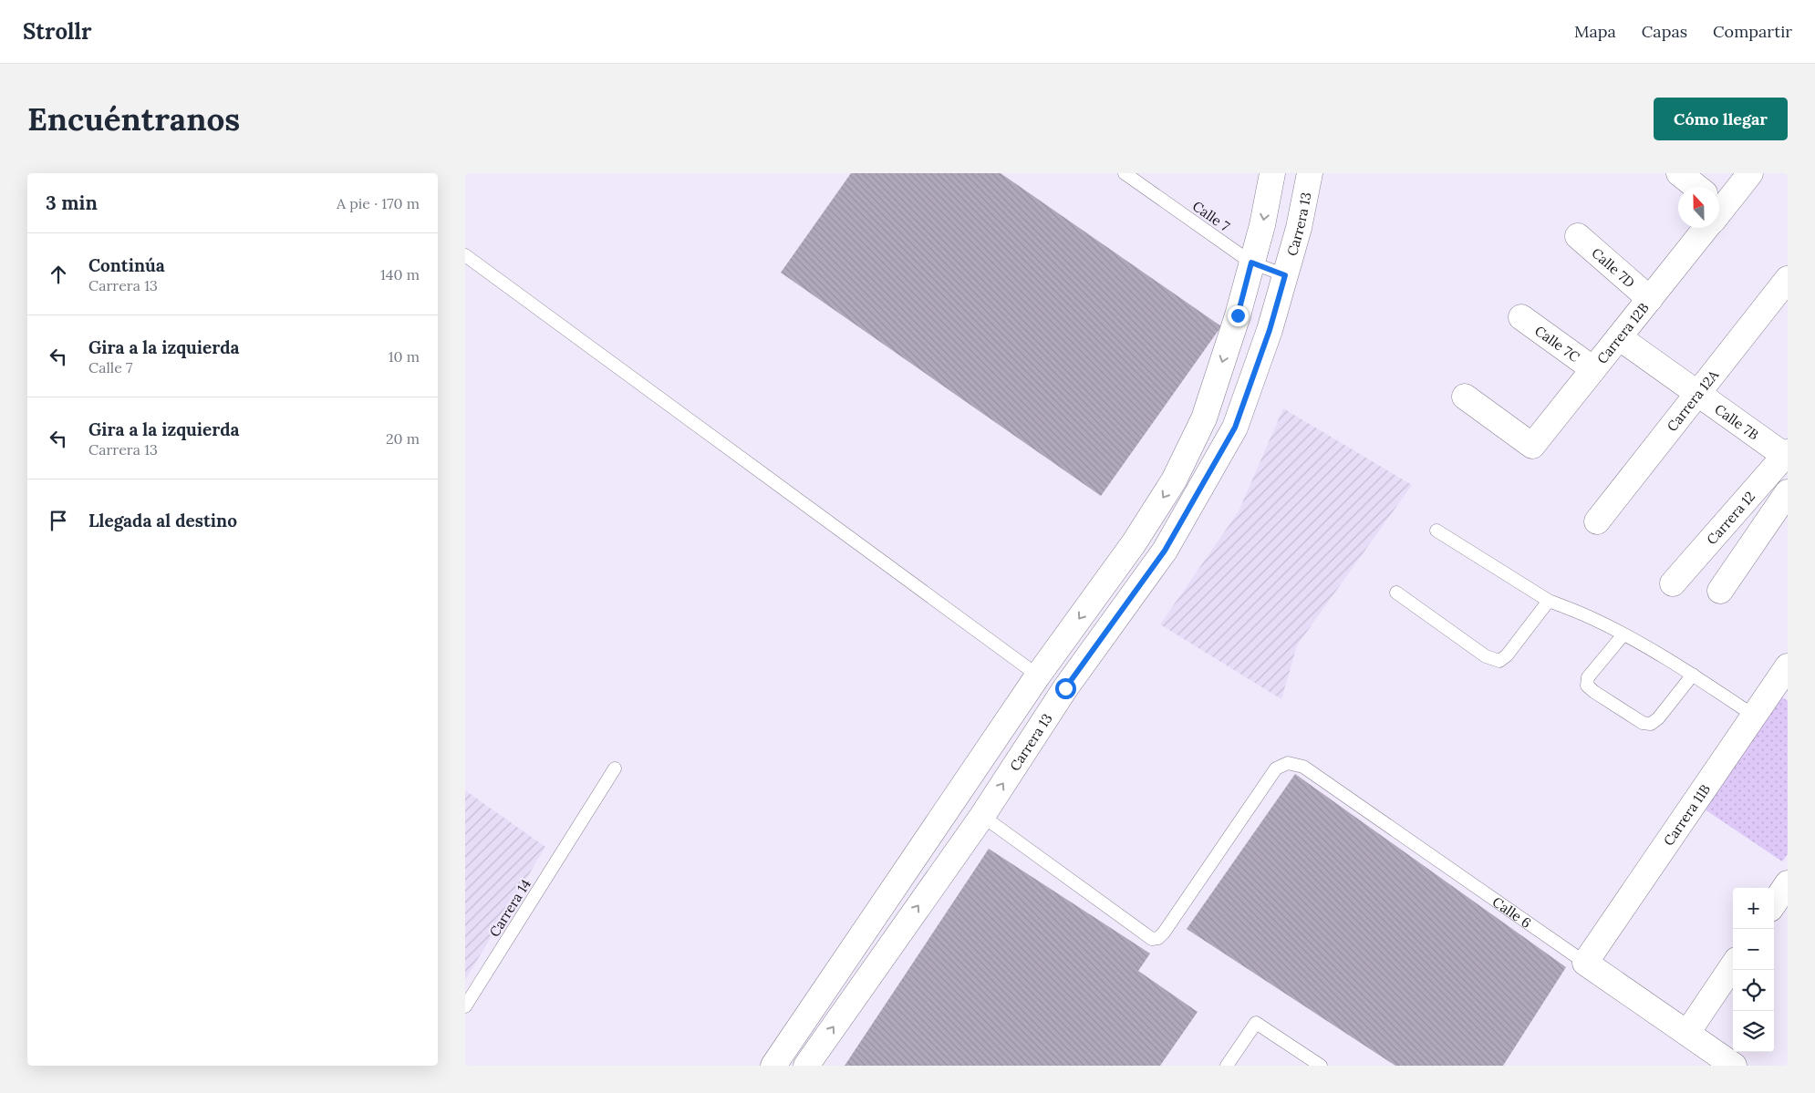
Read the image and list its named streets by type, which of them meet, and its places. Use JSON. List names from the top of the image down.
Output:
{
  "streets": {
    "street": [
      "Carrera 13",
      "Calle 7D",
      "Carrera 12B",
      "Calle 7C",
      "Carrera 12A",
      "Calle 7B",
      "Carrera 12",
      "Carrera 11B",
      "Calle 6"
    ],
    "lane": ["Calle 7", "Carrera 14"]
  },
  "crossings": [
    ["Calle 7", "Carrera 13"],
    ["Carrera 13", "Calle 6"],
    ["Calle 7D", "Carrera 12B"],
    ["Carrera 12B", "Calle 7C"],
    ["Carrera 12B", "Calle 7B"],
    ["Carrera 12A", "Calle 7B"],
    ["Calle 7B", "Carrera 12"],
    ["Carrera 11B", "Calle 6"]
  ],
  "north": "top",
  "page": {
    "header": "Strollr",
    "nav": ["Mapa", "Capas", "Compartir"],
    "buttons": "Cómo llegar",
    "title": "Encuéntranos",
    "heading": ["3 min", "A pie · 170 m"],
    "list": [
      ["Continúa", "Carrera 13", "140 m"],
      ["Gira a la izquierda", "Calle 7", "10 m"],
      ["Gira a la izquierda", "Carrera 13", "20 m"],
      "Llegada al destino"
    ],
    "map_buttons": ["+", "−"]
  }
}
